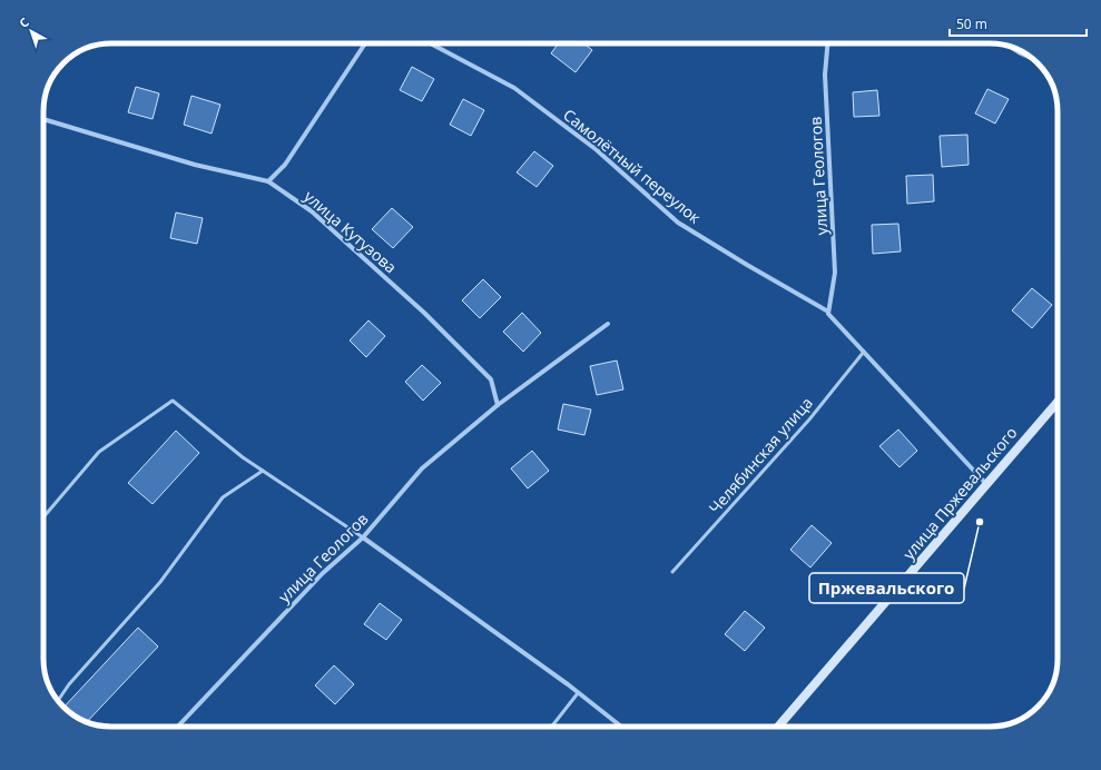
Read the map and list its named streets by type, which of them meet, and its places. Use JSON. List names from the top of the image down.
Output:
{
  "streets": {
    "street": [
      "Самолётный переулок",
      "улица Геологов",
      "улица Кутузова",
      "улица Пржевальского"
    ],
    "lane": ["Челябинская улица"]
  },
  "crossings": [
    ["Самолётный переулок", "улица Геологов"],
    ["Самолётный переулок", "Челябинская улица"],
    ["Самолётный переулок", "улица Пржевальского"],
    ["улица Геологов", "улица Кутузова"]
  ],
  "places": ["Пржевальского"],
  "scale_bar": "50 m",
  "north": "top left"
}
